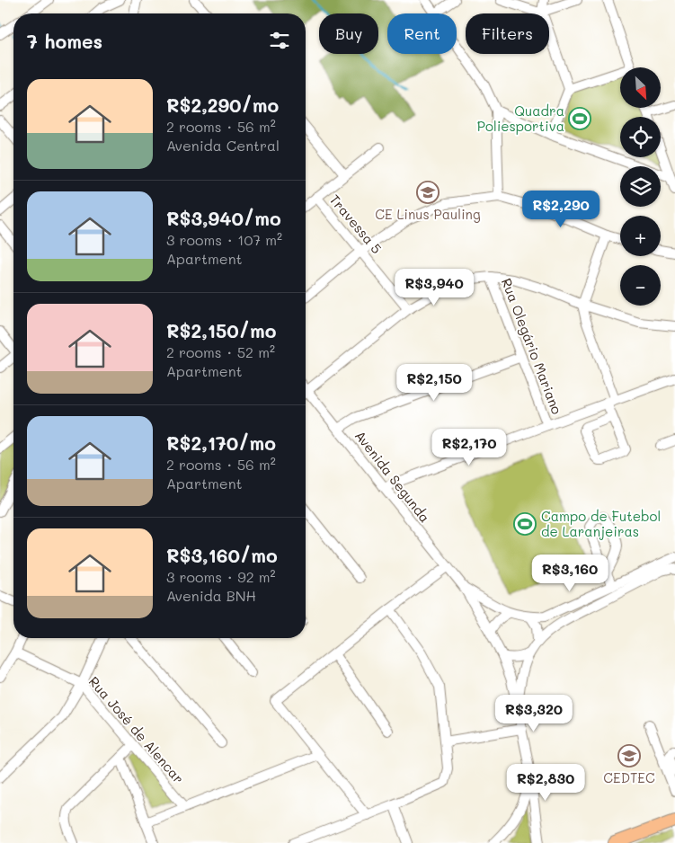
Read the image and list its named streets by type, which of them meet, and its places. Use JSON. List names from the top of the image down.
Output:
{
  "streets": {
    "street": [
      "Travessa 5",
      "Rua Olegário Mariano",
      "Avenida Segunda",
      "Rua José de Alencar"
    ]
  },
  "places": {
    "sports": ["Quadra Poliesportiva", "Campo de Futebol de Laranjeiras"],
    "school or university": ["CE Linus Pauling", "CEDTEC"]
  },
  "north": "bottom right",
  "page": {
    "chip": ["Buy", "Rent", "Filters"],
    "heading": "7 homes",
    "map_buttons": ["+", "−"],
    "list": [
      {
        "name": "R$2,290/mo",
        "note": "2 rooms · 56 m² · Avenida Central"
      },
      {
        "name": "R$3,940/mo",
        "note": "3 rooms · 107 m² · Apartment"
      },
      {
        "name": "R$2,150/mo",
        "note": "2 rooms · 52 m² · Apartment"
      },
      {
        "name": "R$2,170/mo",
        "note": "2 rooms · 56 m² · Apartment"
      },
      {
        "name": "R$3,160/mo",
        "note": "3 rooms · 92 m² · Avenida BNH"
      }
    ],
    "price": [
      "R$2,290",
      "R$3,940",
      "R$2,150",
      "R$2,170",
      "R$3,160",
      "R$3,320",
      "R$2,830"
    ]
  }
}
